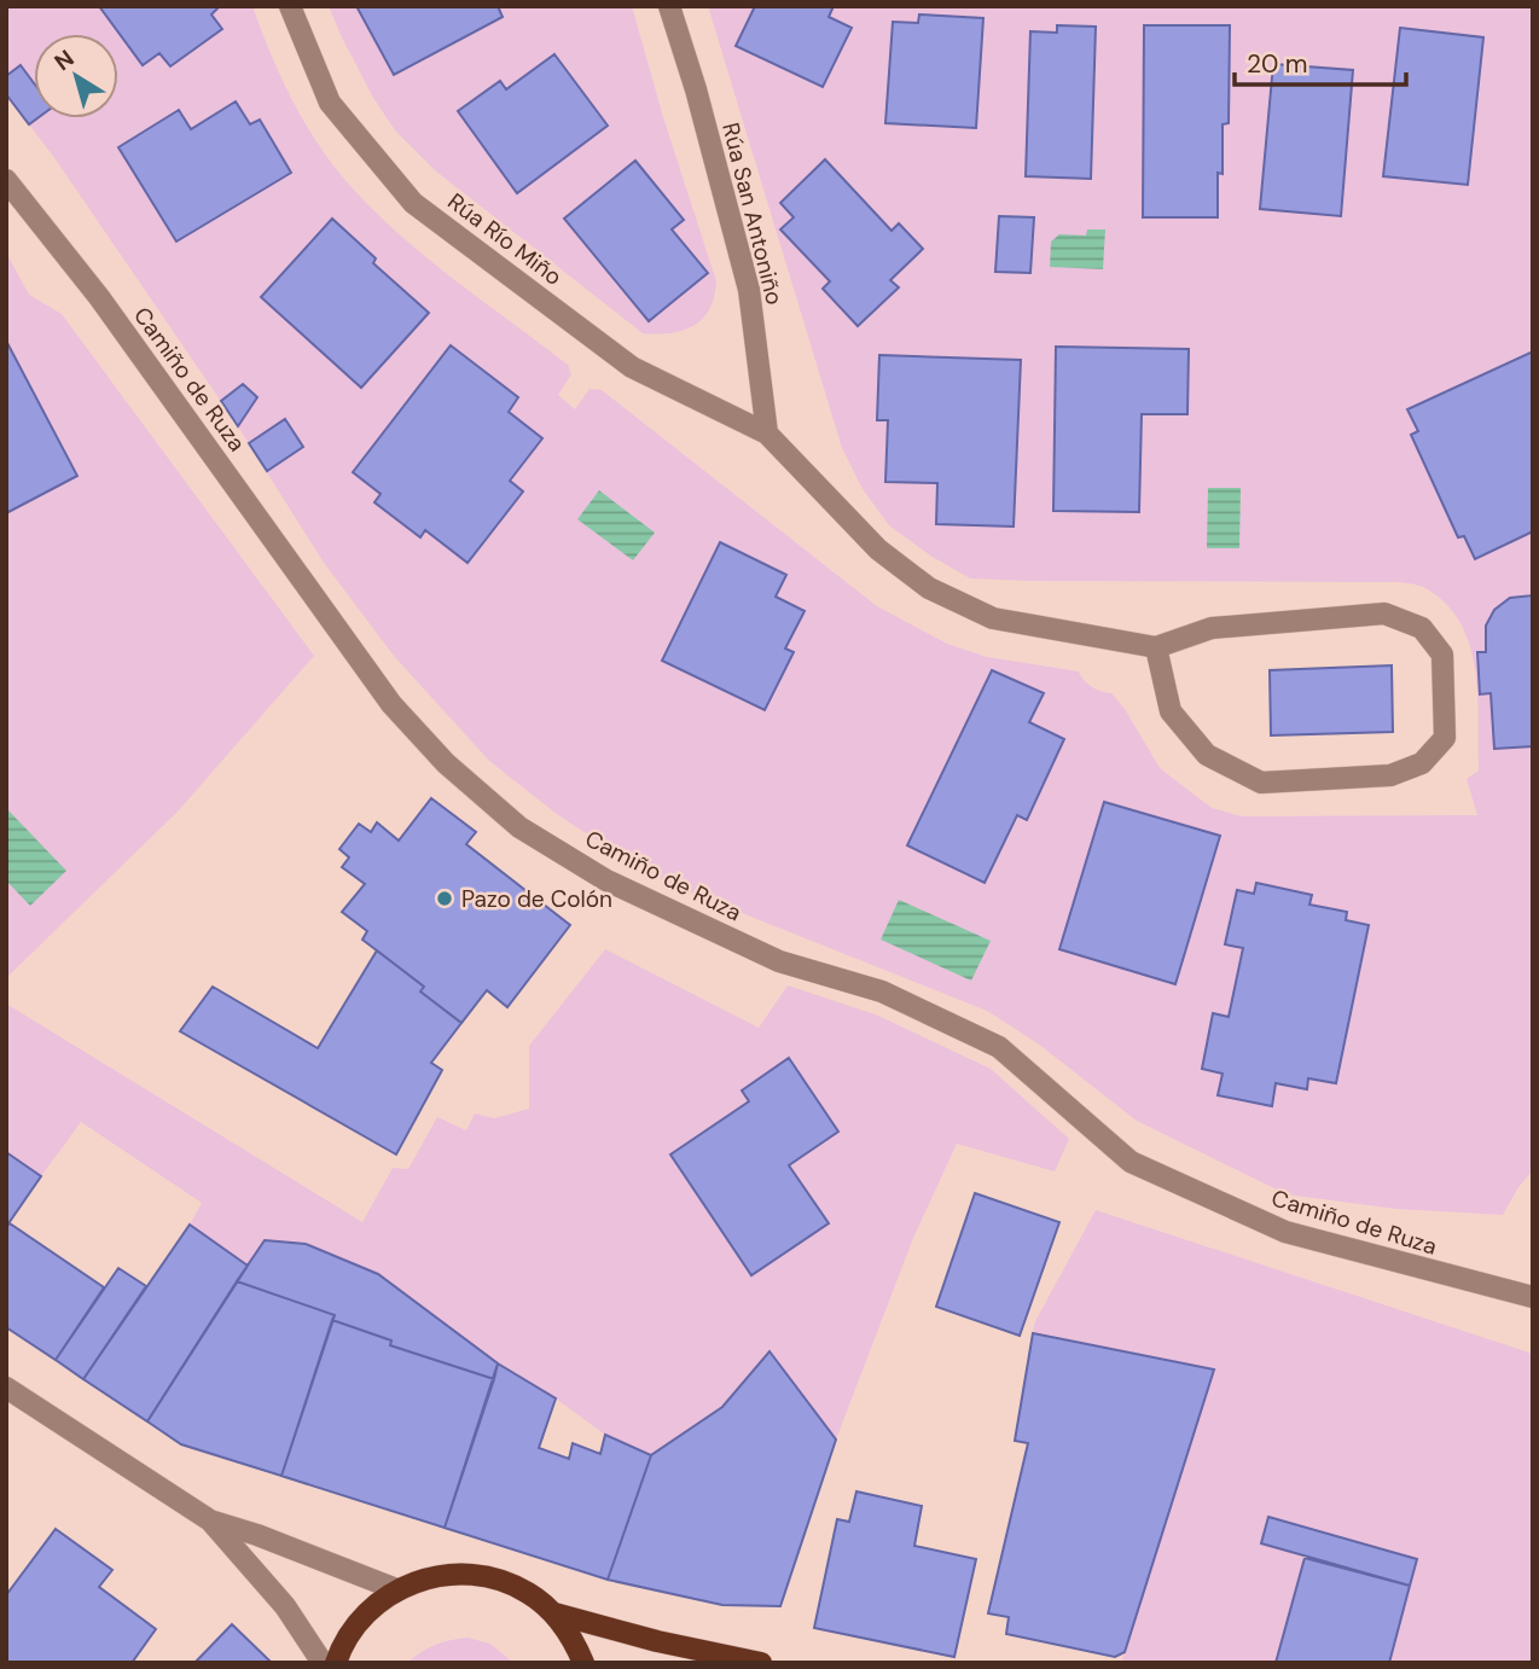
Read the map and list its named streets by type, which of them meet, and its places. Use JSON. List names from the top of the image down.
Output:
{
  "streets": {
    "street": ["Rúa San Antoniño", "Rúa Río Miño", "Camiño de Ruza"]
  },
  "crossings": [
    ["Rúa San Antoniño", "Rúa Río Miño"]
  ],
  "places": ["Pazo de Colón"],
  "scale_bar": "20 m",
  "north": "top left"
}
